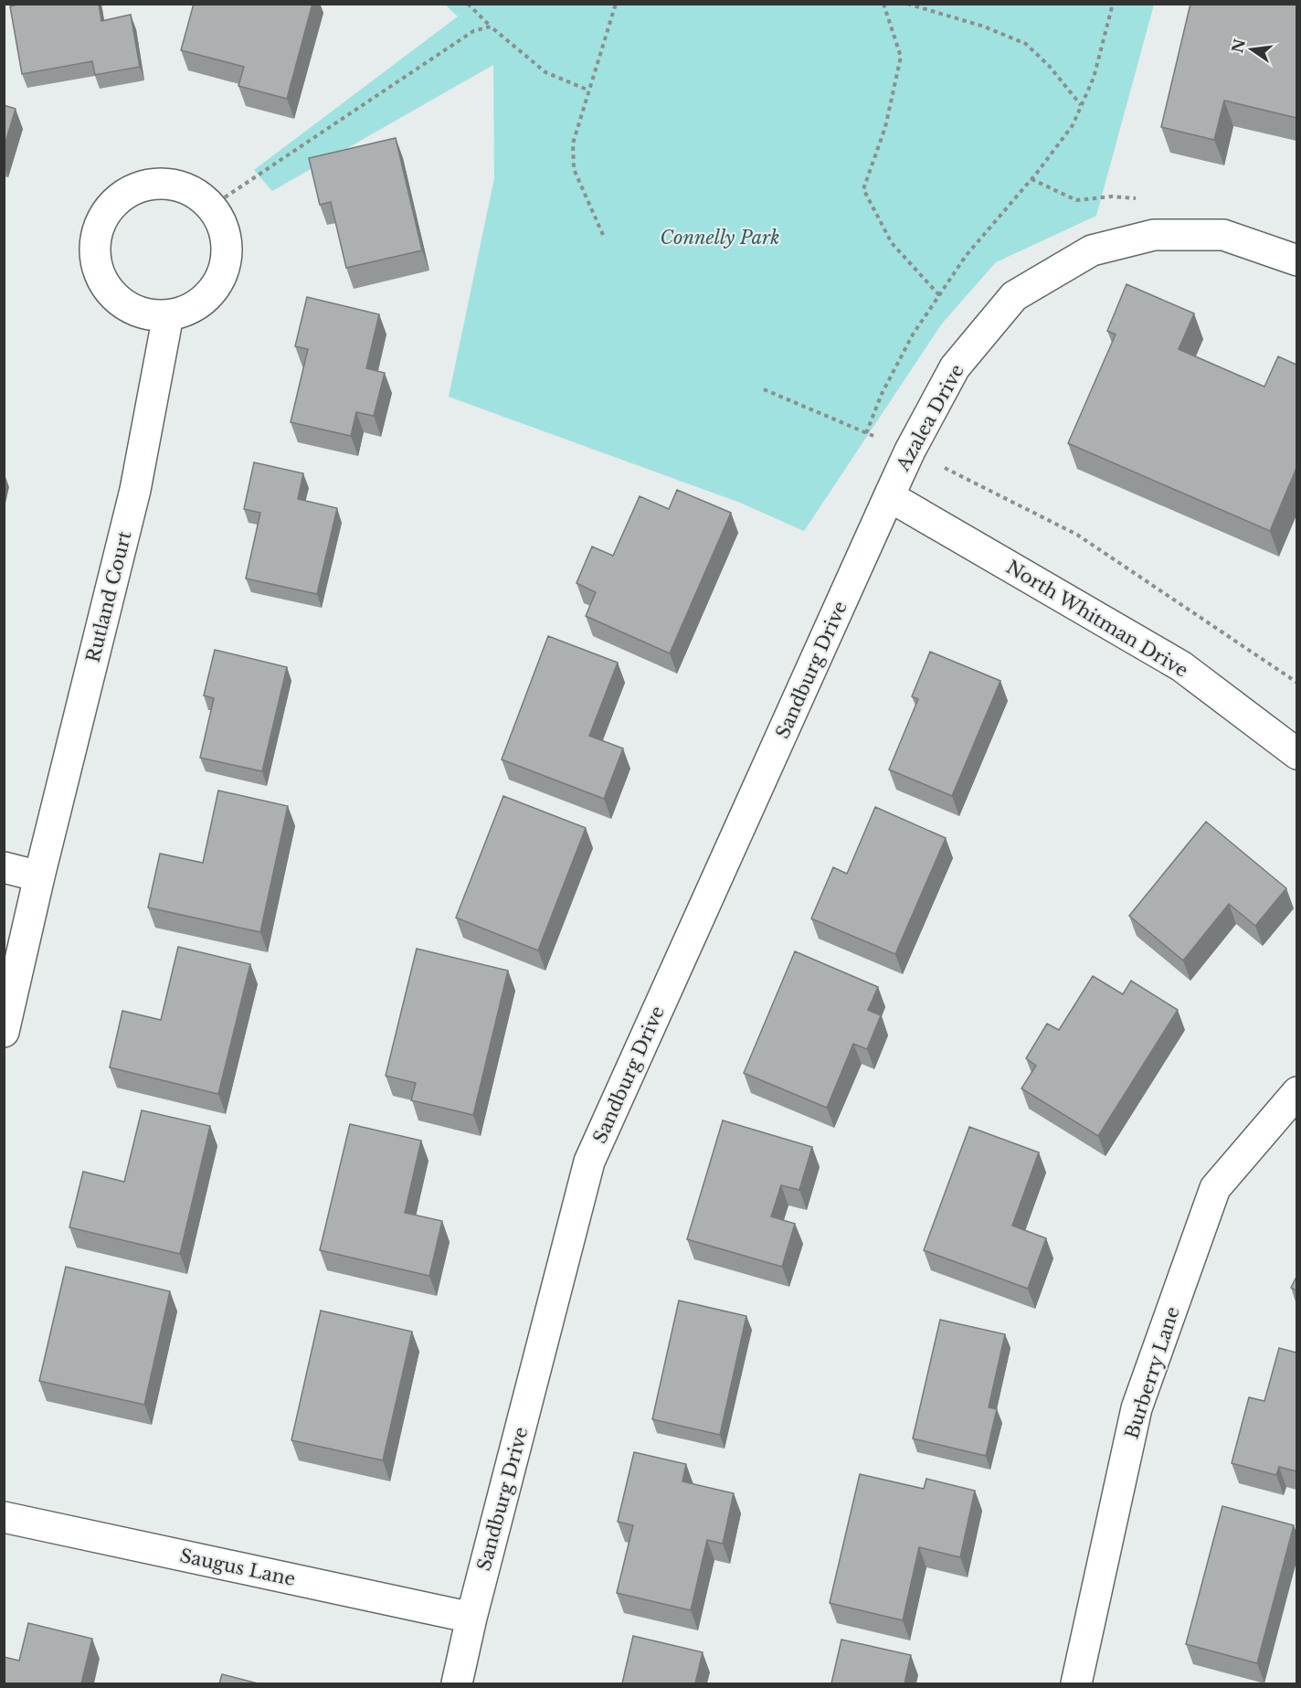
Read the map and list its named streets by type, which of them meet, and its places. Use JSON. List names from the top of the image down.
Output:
{
  "streets": {
    "street": [
      "Azalea Drive",
      "Rutland Court",
      "North Whitman Drive",
      "Sandburg Drive",
      "Burberry Lane",
      "Saugus Lane"
    ]
  },
  "crossings": [
    ["Azalea Drive", "North Whitman Drive"],
    ["Azalea Drive", "Sandburg Drive"],
    ["North Whitman Drive", "Sandburg Drive"],
    ["Sandburg Drive", "Saugus Lane"]
  ],
  "parks": ["Connelly Park"],
  "north": "left"
}
